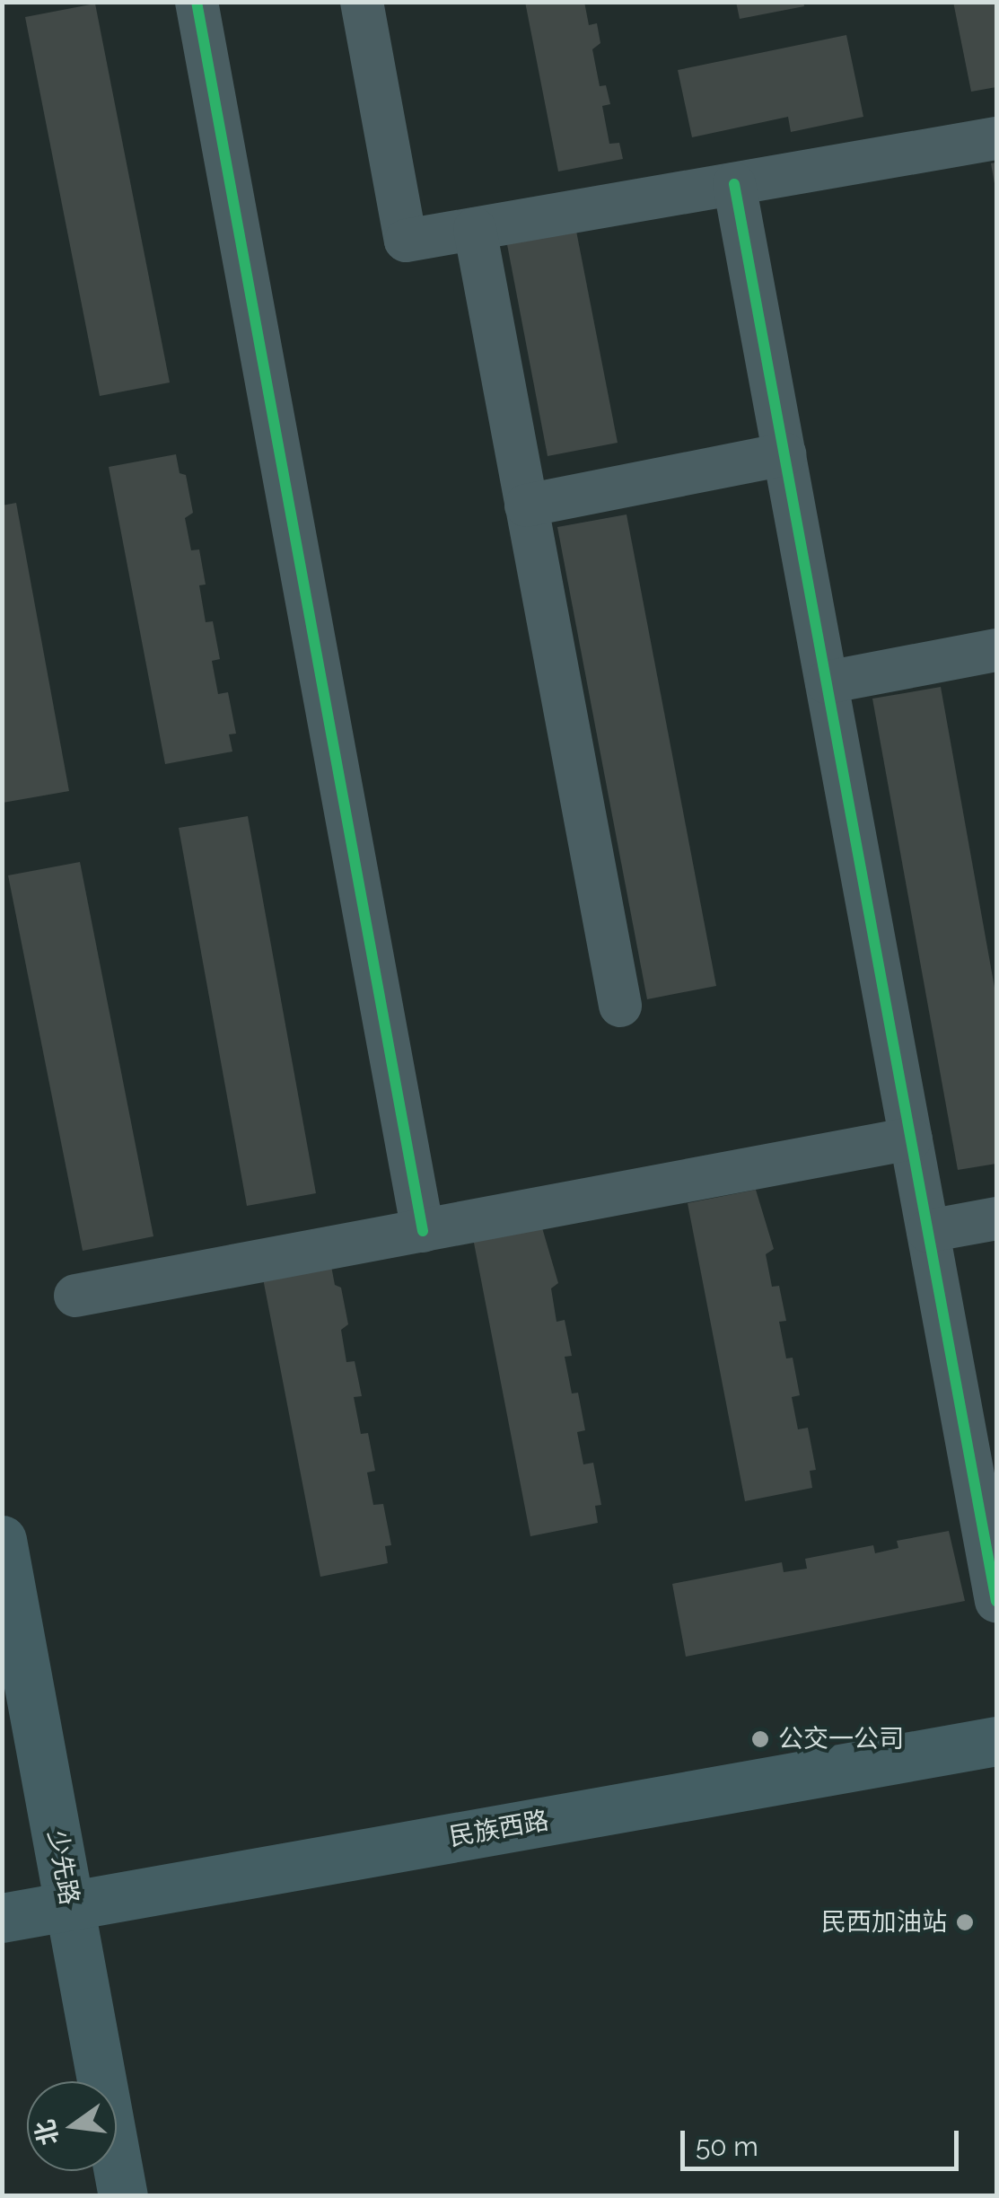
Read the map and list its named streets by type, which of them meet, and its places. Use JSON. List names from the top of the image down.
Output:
{
  "streets": {
    "main road": ["民族西路", "少先路"]
  },
  "crossings": [
    ["民族西路", "少先路"]
  ],
  "places": ["公交一公司", "民西加油站"],
  "scale_bar": "50 m",
  "north": "left"
}
